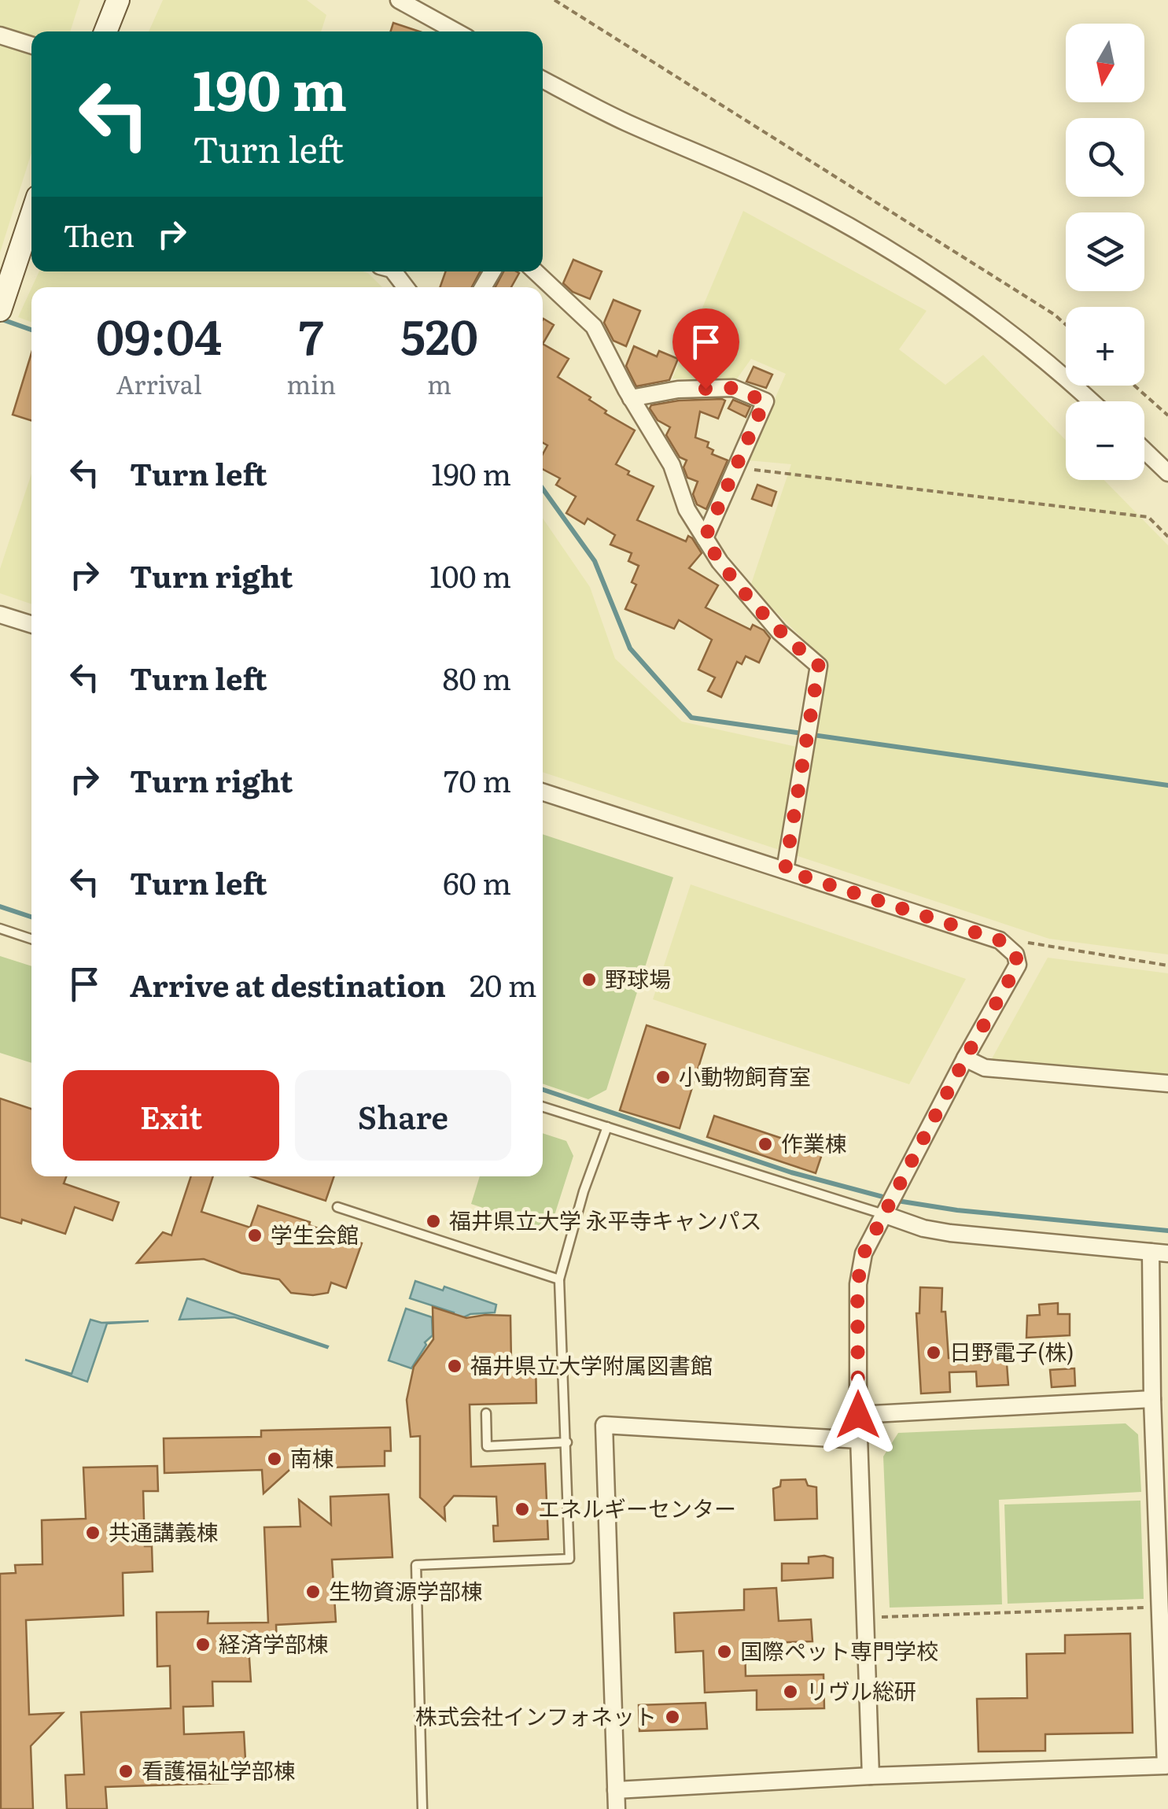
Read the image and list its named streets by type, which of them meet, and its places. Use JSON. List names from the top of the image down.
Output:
{
  "places": [
    "野球場",
    "小動物飼育室",
    "作業棟",
    "福井県立大学 永平寺キャンパス",
    "学生会館",
    "日野電子(株)",
    "福井県立大学附属図書館",
    "南棟",
    "エネルギーセンター",
    "共通講義棟",
    "生物資源学部棟",
    "経済学部棟",
    "国際ペット専門学校",
    "リヴル総研",
    "株式会社インフォネット",
    "看護福祉学部棟"
  ],
  "north": "bottom",
  "page": {
    "map_buttons": ["+", "−"],
    "turn": ["190 m", "Turn left"],
    "then": "Then",
    "eta": [
      "09:04",
      "Arrival",
      "7",
      "min",
      "520",
      "m"
    ],
    "list": [
      {
        "name": "Turn left",
        "value": "190 m"
      },
      {
        "name": "Turn right",
        "value": "100 m"
      },
      {
        "name": "Turn left",
        "value": "80 m"
      },
      {
        "name": "Turn right",
        "value": "70 m"
      },
      {
        "name": "Turn left",
        "value": "60 m"
      },
      {
        "name": "Arrive at destination",
        "value": "20 m"
      }
    ],
    "buttons": ["Exit", "Share"]
  }
}
